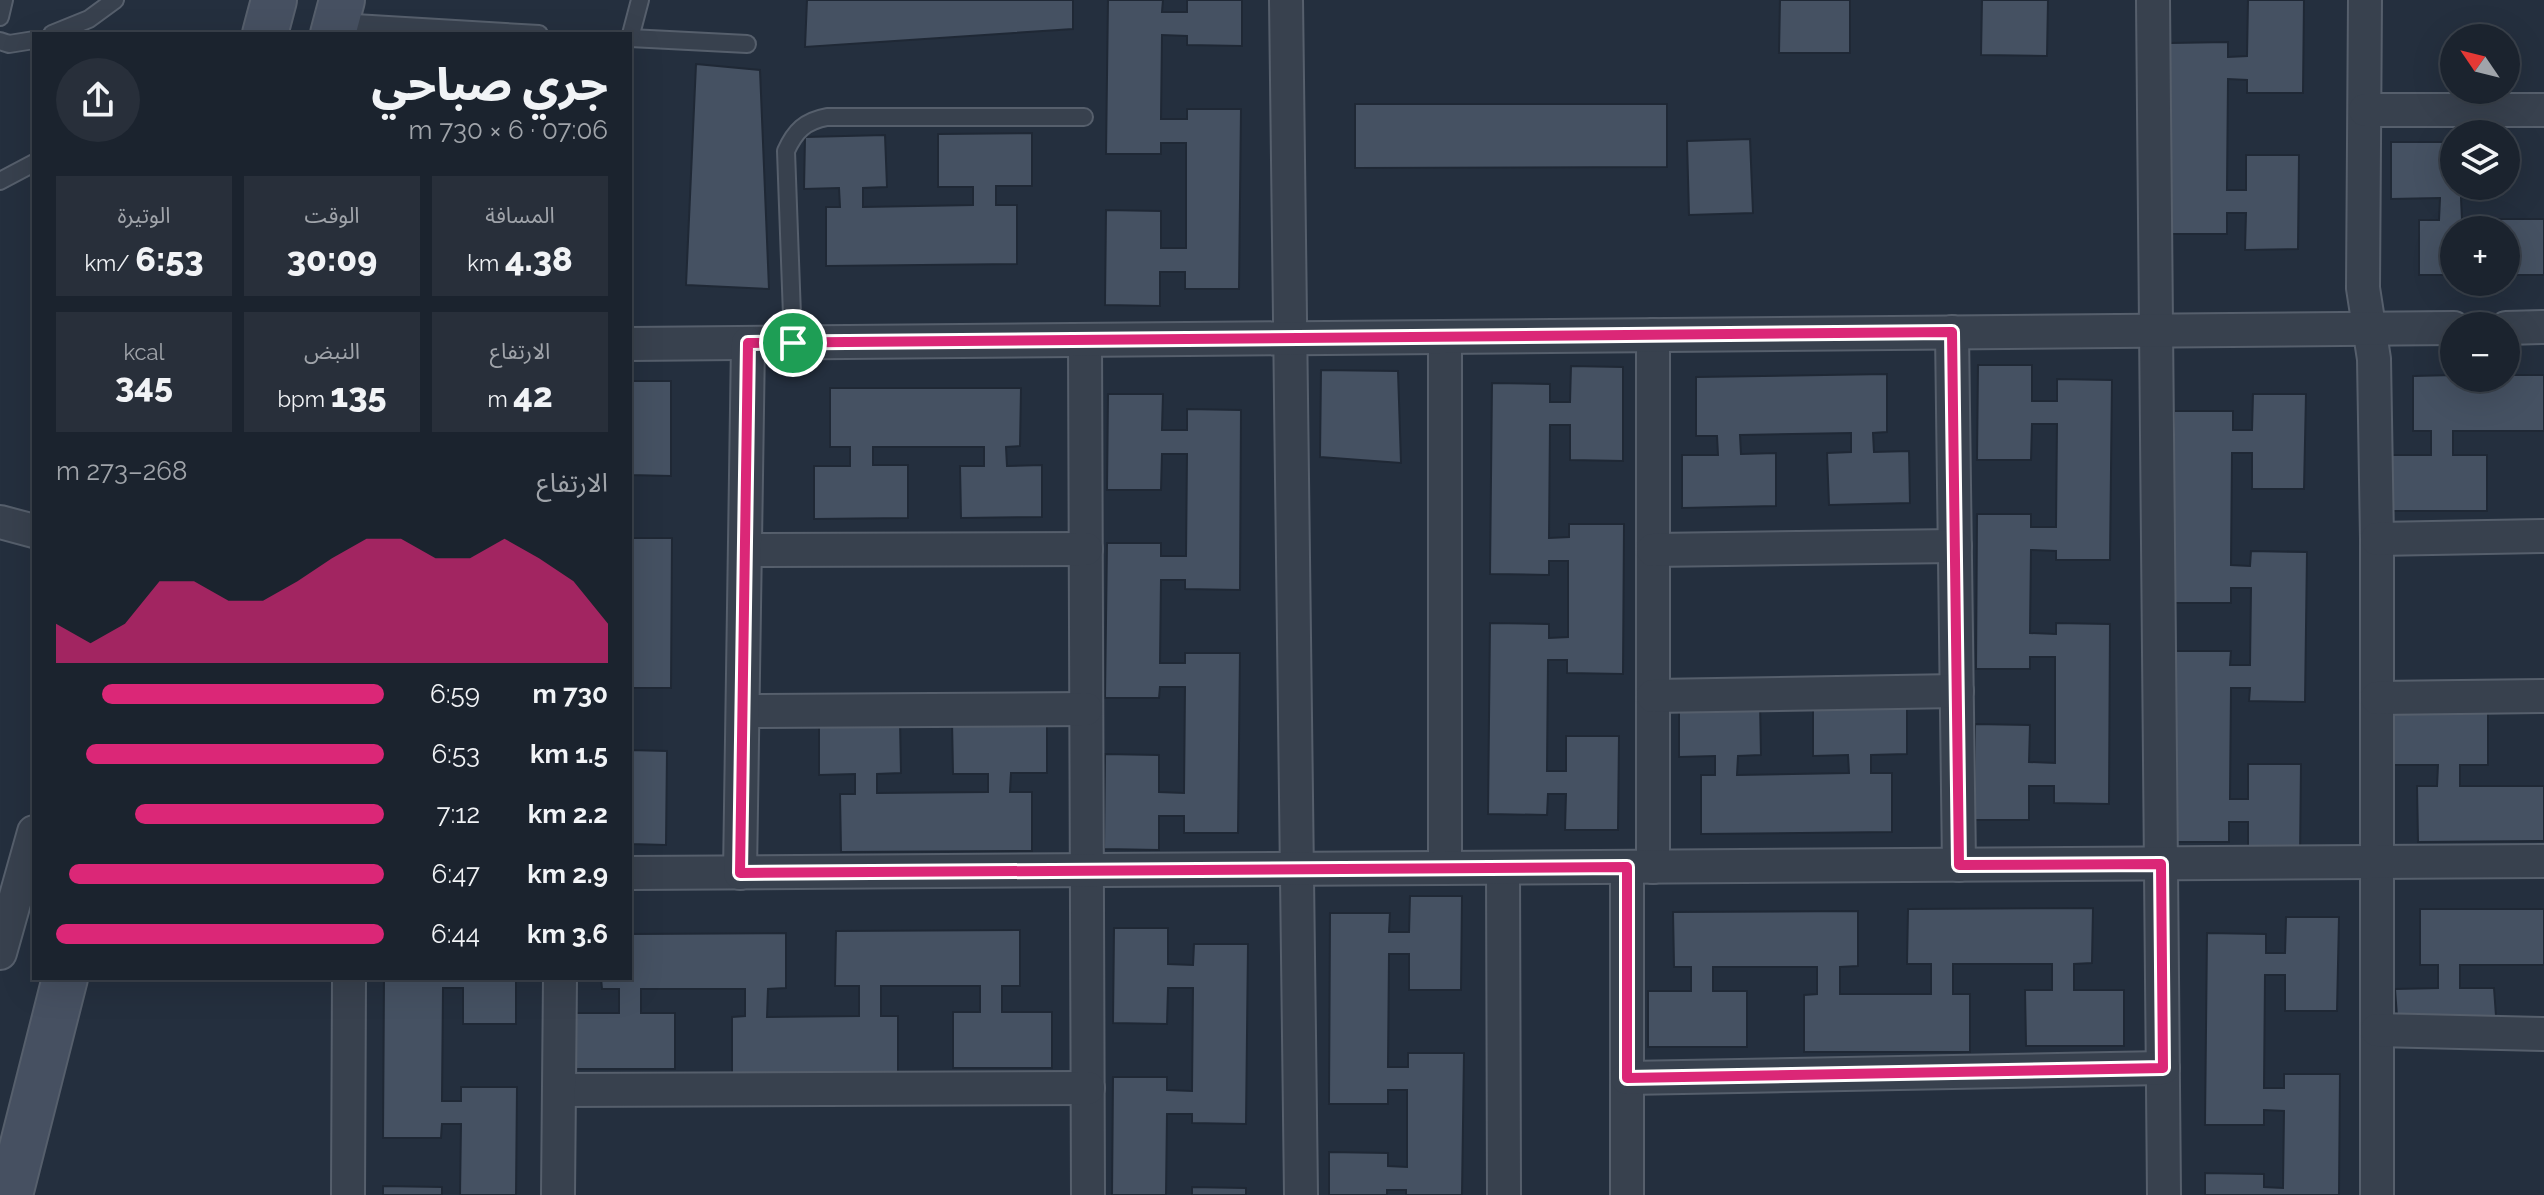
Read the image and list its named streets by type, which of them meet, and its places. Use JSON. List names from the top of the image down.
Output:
{
  "north": "top left",
  "page": {
    "map_buttons": ["+", "−"],
    "heading": ["جري صباحي", "07:06 · 6 × 730 m"],
    "stats": [
      ["المسافة", "4.38 km"],
      ["الوقت", "30:09"],
      ["الوتيرة", "6:53 /km"],
      ["الارتفاع", "42 m"],
      ["النبض", "135 bpm"],
      ["kcal", "345"]
    ],
    "chart": ["الارتفاع", "268–273 m"],
    "list": [
      {
        "name": "730 m",
        "note": "6:59"
      },
      {
        "name": "1.5 km",
        "note": "6:53"
      },
      {
        "name": "2.2 km",
        "note": "7:12"
      },
      {
        "name": "2.9 km",
        "note": "6:47"
      },
      {
        "name": "3.6 km",
        "note": "6:44"
      }
    ]
  }
}
